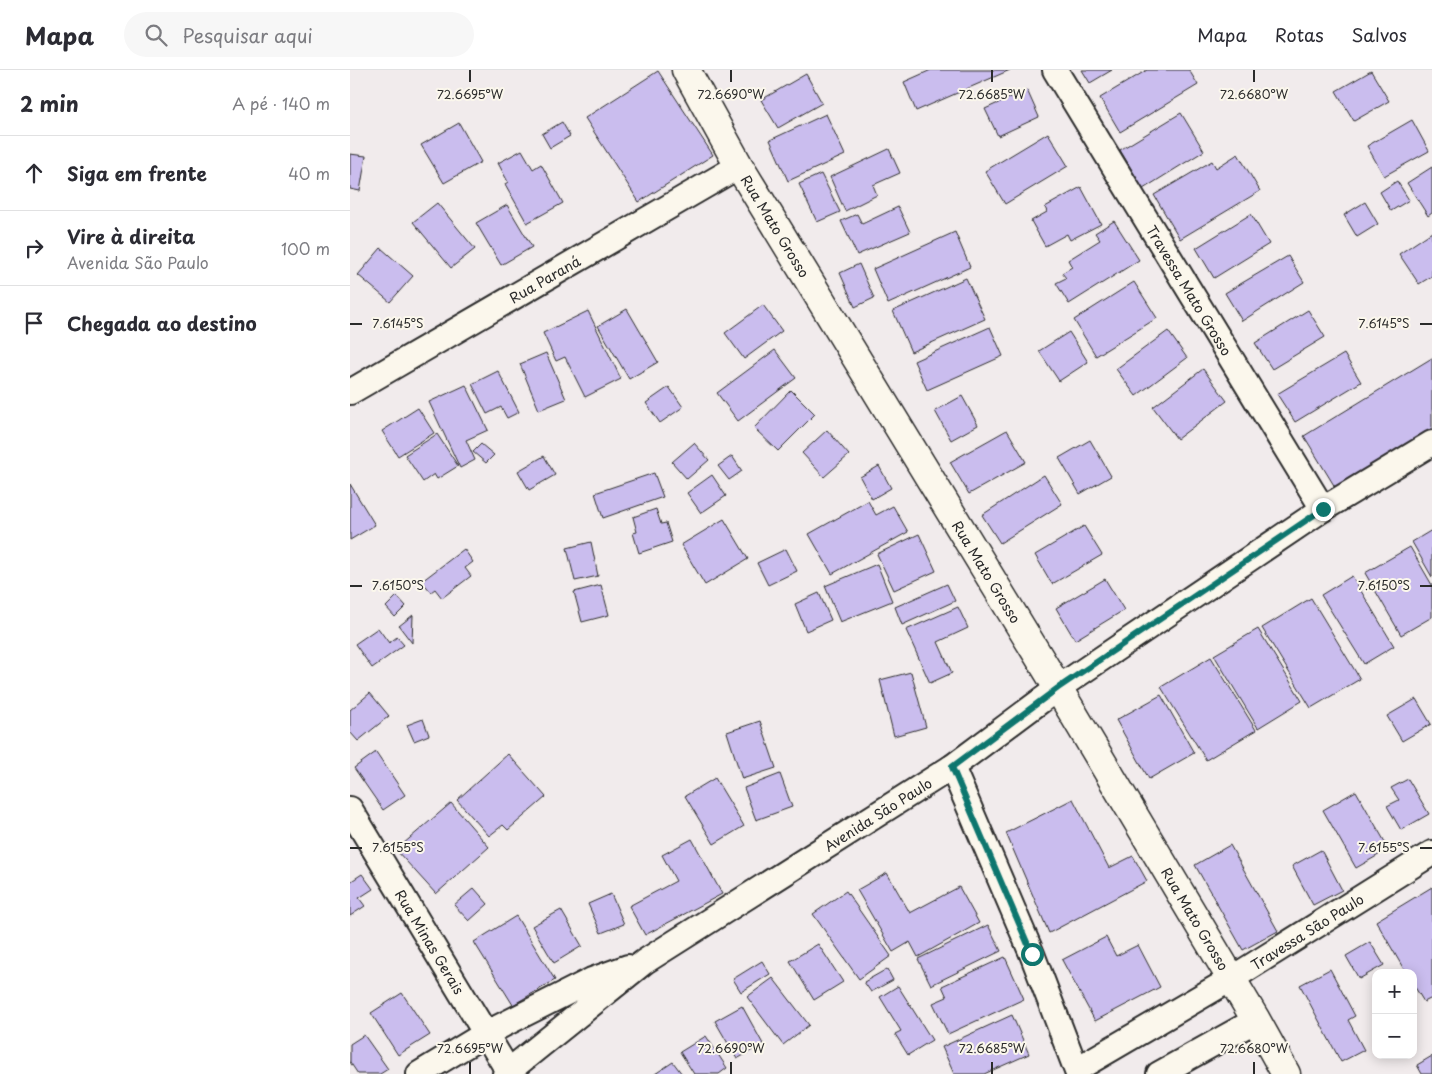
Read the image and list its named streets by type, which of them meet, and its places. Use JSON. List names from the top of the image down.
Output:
{
  "streets": {
    "street": [
      "Rua Mato Grosso",
      "Rua Paraná",
      "Travessa Mato Grosso",
      "Avenida São Paulo",
      "Travessa São Paulo",
      "Rua Minas Gerais"
    ]
  },
  "crossings": [
    ["Rua Mato Grosso", "Rua Paraná"],
    ["Rua Mato Grosso", "Avenida São Paulo"],
    ["Rua Mato Grosso", "Travessa São Paulo"],
    ["Travessa Mato Grosso", "Avenida São Paulo"],
    ["Avenida São Paulo", "Rua Minas Gerais"]
  ],
  "page": {
    "header": "Mapa",
    "search": "Pesquisar aqui",
    "nav": ["Mapa", "Rotas", "Salvos"],
    "heading": ["2 min", "A pé · 140 m"],
    "list": [
      ["Siga em frente", "40 m"],
      ["Vire à direita", "Avenida São Paulo", "100 m"],
      "Chegada ao destino"
    ],
    "map_buttons": ["+", "−"]
  },
  "coordinates": [
    "72.6695°W",
    "72.6690°W",
    "72.6685°W",
    "72.6680°W",
    "7.6145°S",
    "7.6150°S",
    "7.6155°S"
  ]
}
